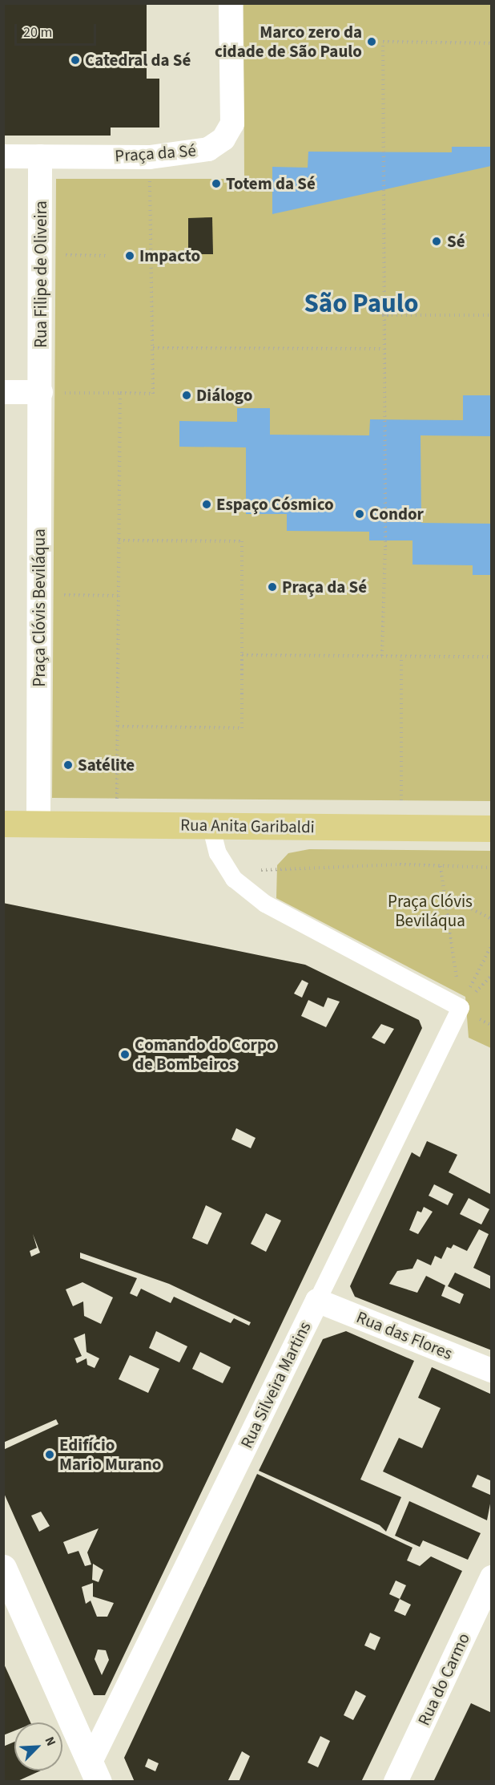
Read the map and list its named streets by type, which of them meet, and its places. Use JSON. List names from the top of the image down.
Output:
{
  "streets": {
    "main road": ["Rua Anita Garibaldi"],
    "street": [
      "Praça da Sé",
      "Rua Filipe de Oliveira",
      "Praça Clóvis Beviláqua",
      "Rua das Flores",
      "Rua Silveira Martins",
      "Rua do Carmo"
    ]
  },
  "crossings": [
    ["Praça da Sé", "Rua Filipe de Oliveira"],
    ["Rua Filipe de Oliveira", "Praça Clóvis Beviláqua"],
    ["Praça Clóvis Beviláqua", "Rua Anita Garibaldi"],
    ["Rua das Flores", "Rua Silveira Martins"]
  ],
  "districts": ["São Paulo"],
  "parks": ["Praça Clóvis Beviláqua"],
  "places": [
    "Marco zero da cidade de São Paulo",
    "Catedral da Sé",
    "Totem da Sé",
    "Sé",
    "Impacto",
    "Diálogo",
    "Espaço Cósmico",
    "Condor",
    "Praça da Sé",
    "Satélite",
    "Comando do Corpo de Bombeiros",
    "Edifício Mario Murano"
  ],
  "scale_bar": "20 m",
  "north": "top right"
}
